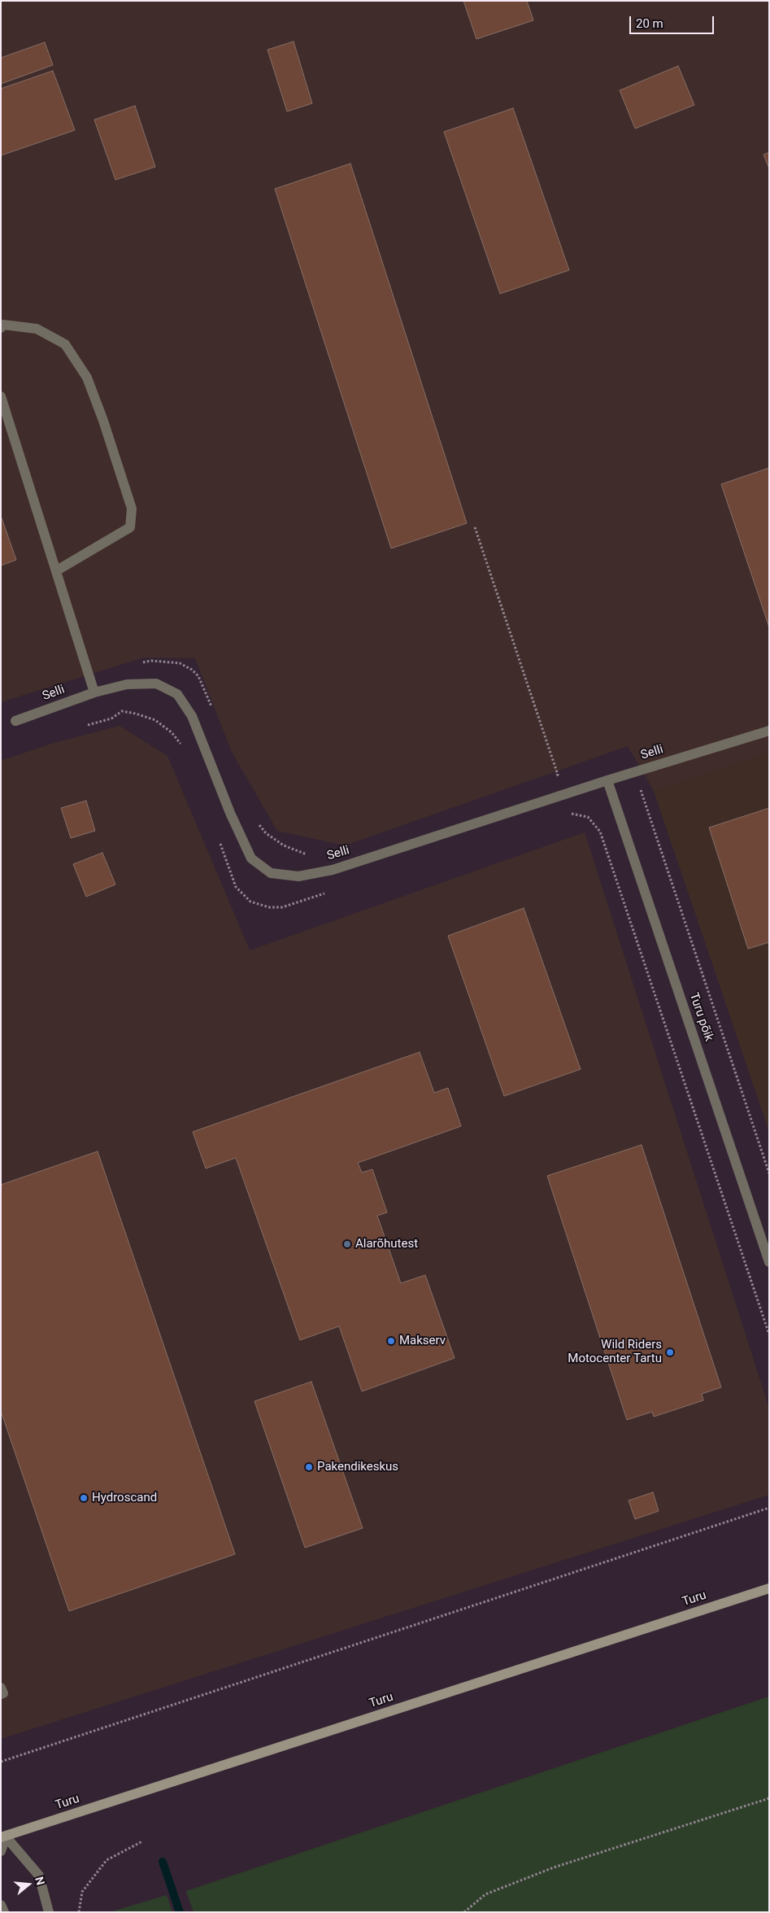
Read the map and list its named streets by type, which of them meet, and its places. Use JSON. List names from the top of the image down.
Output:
{
  "streets": {
    "main road": ["Turu"],
    "street": ["Selli", "Turu põik"]
  },
  "crossings": [
    ["Selli", "Turu põik"]
  ],
  "places": [
    "Alarõhutest",
    "Makserv",
    "Wild Riders Motocenter Tartu",
    "Pakendikeskus",
    "Hydroscand"
  ],
  "scale_bar": "20 m",
  "north": "right"
}
